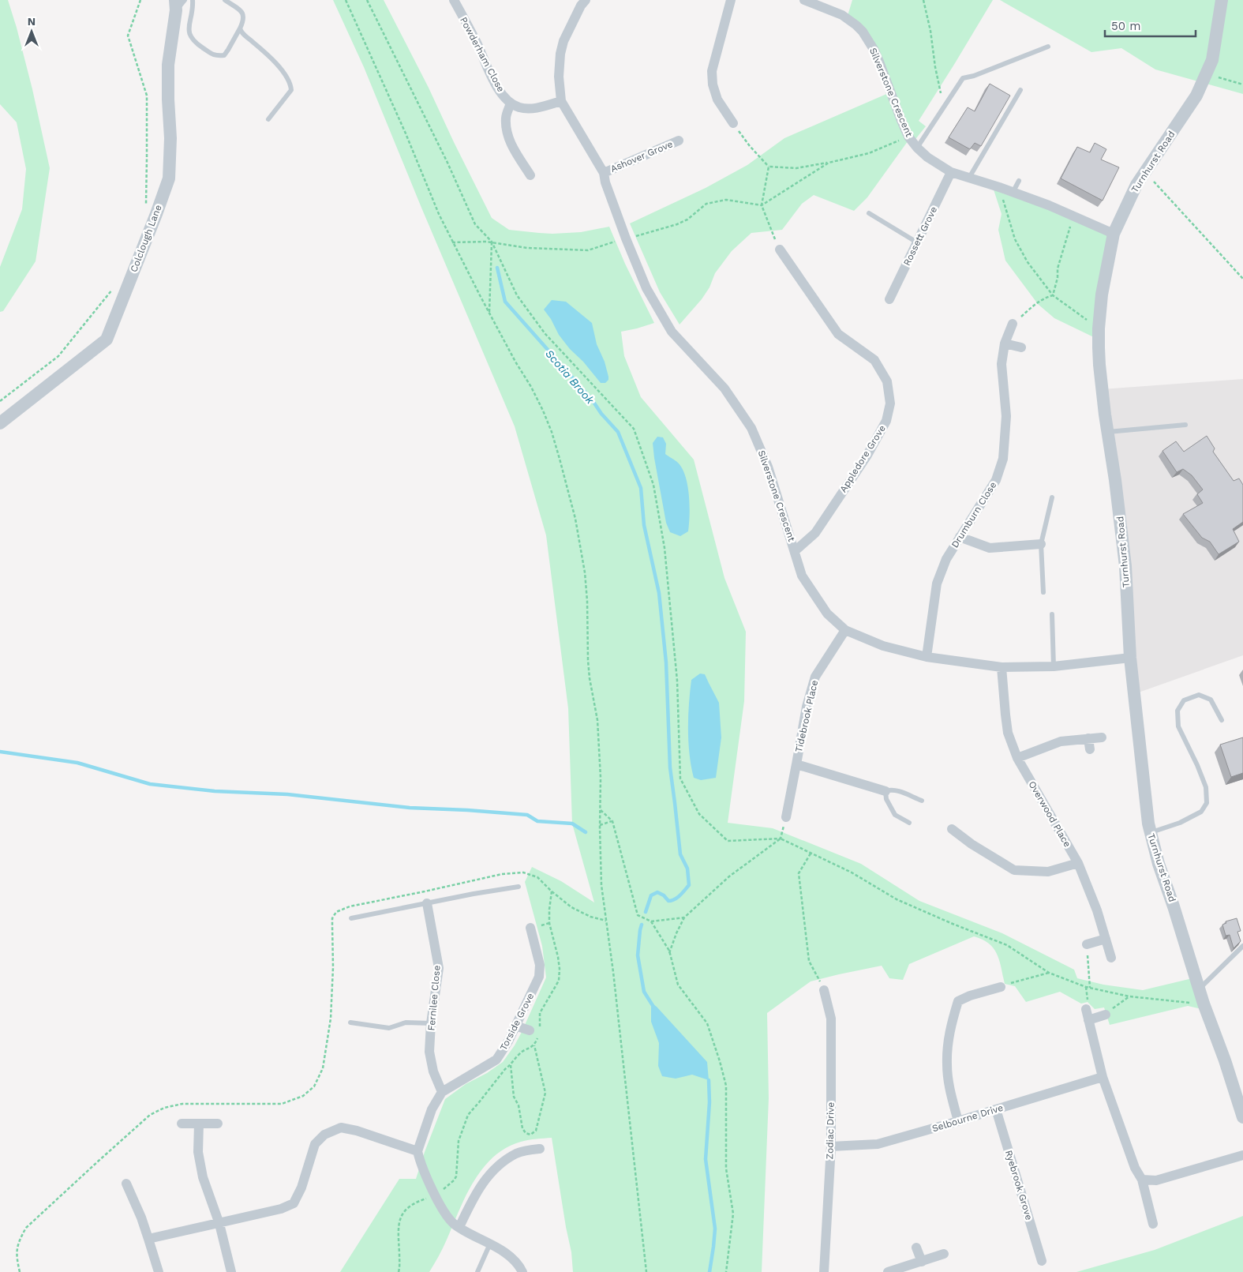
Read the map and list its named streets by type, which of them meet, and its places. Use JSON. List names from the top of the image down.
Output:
{
  "streets": {
    "street": [
      "Powderham Close",
      "Silverstone Crescent",
      "Ashover Grove",
      "Turnhurst Road",
      "Rossett Grove",
      "Colclough Lane",
      "Appledore Grove",
      "Drumburn Close",
      "Tidebrook Place",
      "Overwood Place",
      "Fernilee Close",
      "Torside Grove",
      "Selbourne Drive",
      "Zodiac Drive",
      "Ryebrook Grove"
    ]
  },
  "crossings": [
    ["Silverstone Crescent", "Ashover Grove"],
    ["Silverstone Crescent", "Turnhurst Road"],
    ["Silverstone Crescent", "Rossett Grove"],
    ["Silverstone Crescent", "Appledore Grove"],
    ["Silverstone Crescent", "Drumburn Close"],
    ["Silverstone Crescent", "Tidebrook Place"],
    ["Silverstone Crescent", "Overwood Place"],
    ["Fernilee Close", "Torside Grove"],
    ["Selbourne Drive", "Zodiac Drive"],
    ["Selbourne Drive", "Ryebrook Grove"]
  ],
  "water": ["Scotia Brook"],
  "scale_bar": "50 m",
  "north": "top"
}
